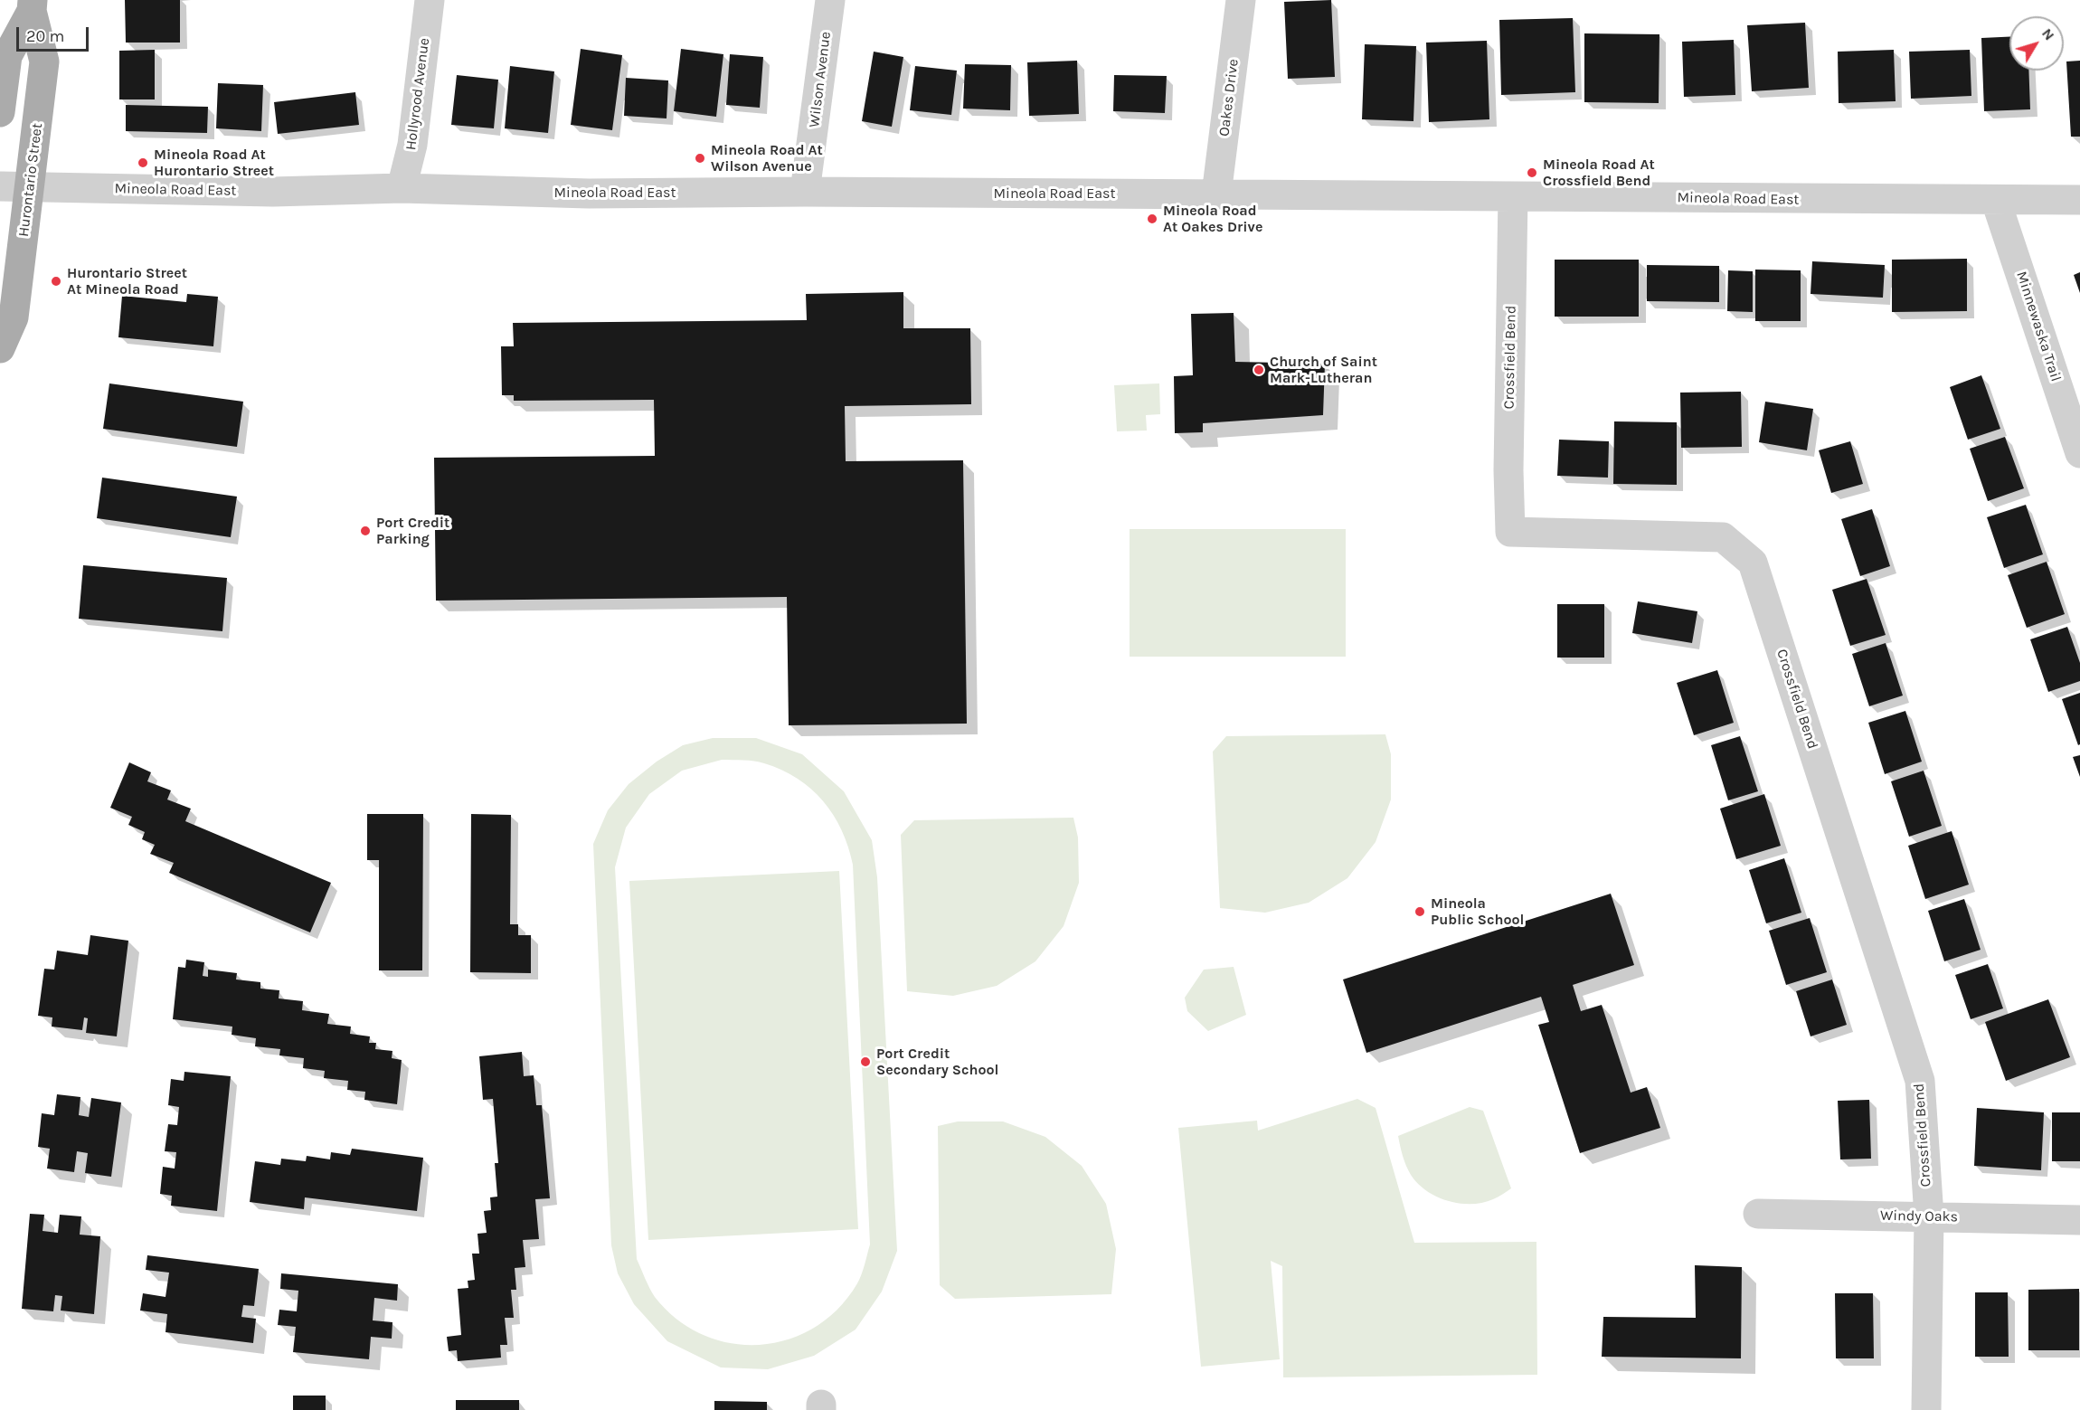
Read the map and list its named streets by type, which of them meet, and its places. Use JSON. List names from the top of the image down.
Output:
{
  "streets": {
    "main road": ["Hurontario Street"],
    "street": [
      "Wilson Avenue",
      "Hollyrood Avenue",
      "Oakes Drive",
      "Mineola Road East",
      "Minnewaska Trail",
      "Crossfield Bend",
      "Windy Oaks"
    ]
  },
  "crossings": [
    ["Wilson Avenue", "Mineola Road East"],
    ["Hollyrood Avenue", "Mineola Road East"],
    ["Oakes Drive", "Mineola Road East"],
    ["Hurontario Street", "Mineola Road East"],
    ["Mineola Road East", "Minnewaska Trail"],
    ["Mineola Road East", "Crossfield Bend"],
    ["Crossfield Bend", "Windy Oaks"]
  ],
  "places": [
    "Mineola Road At Wilson Avenue",
    "Mineola Road At Hurontario Street",
    "Mineola Road At Crossfield Bend",
    "Mineola Road At Oakes Drive",
    "Hurontario Street At Mineola Road",
    "Church of Saint Mark-Lutheran",
    "Port Credit Parking",
    "Mineola Public School",
    "Port Credit Secondary School"
  ],
  "scale_bar": "20 m",
  "north": "top right"
}
